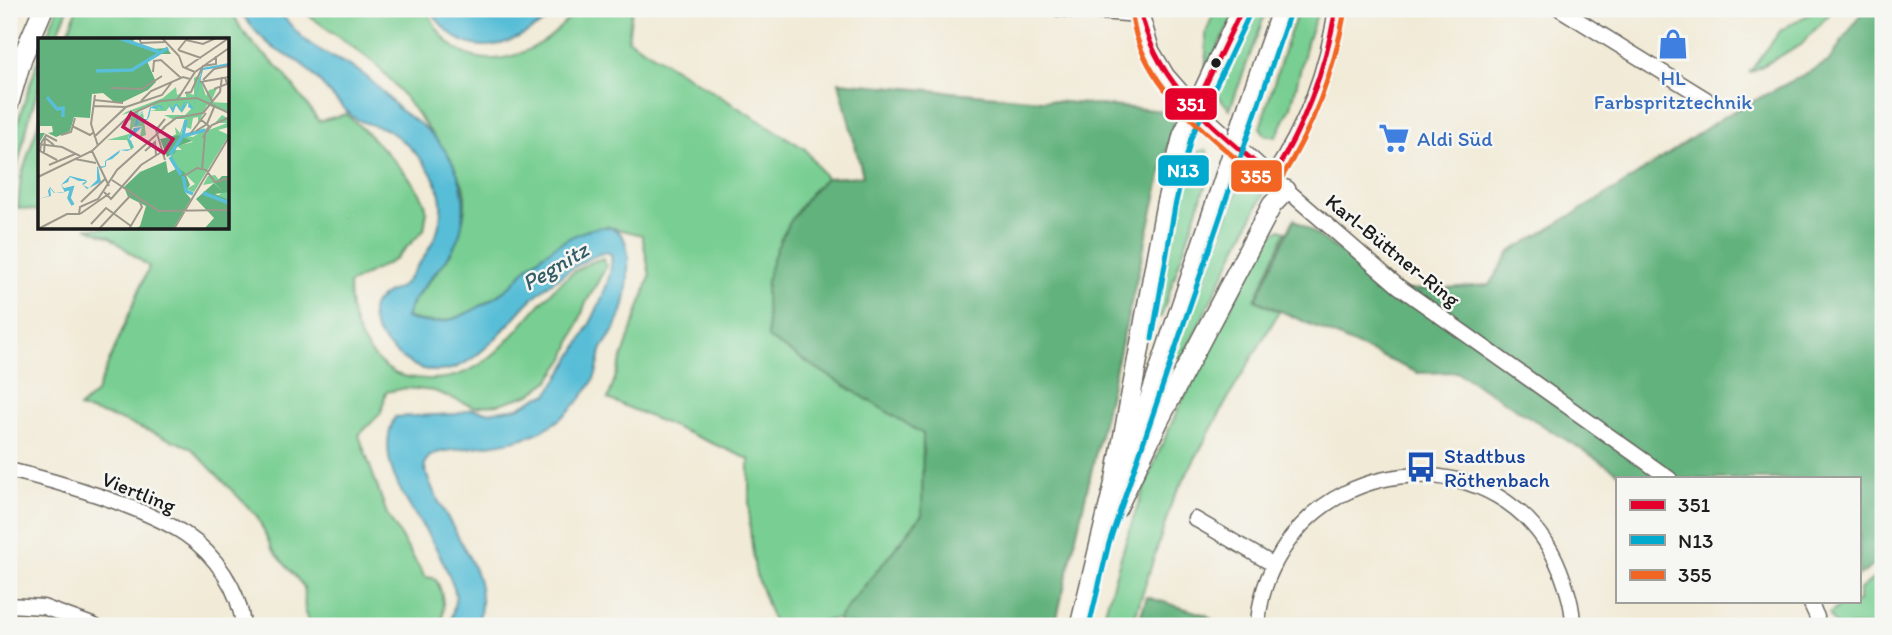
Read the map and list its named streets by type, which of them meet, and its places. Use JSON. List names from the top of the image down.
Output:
{
  "streets": {
    "street": ["Karl-Büttner-Ring", "Viertling"]
  },
  "water": ["Pegnitz"],
  "places": {
    "shop": ["HL Farbspritztechnik"],
    "supermarket": ["Aldi Süd"],
    "bus stop": ["Stadtbus Röthenbach"]
  },
  "lines": ["transit line 351", "transit line 355", "transit line N13"],
  "legend": ["351", "N13", "355"]
}
